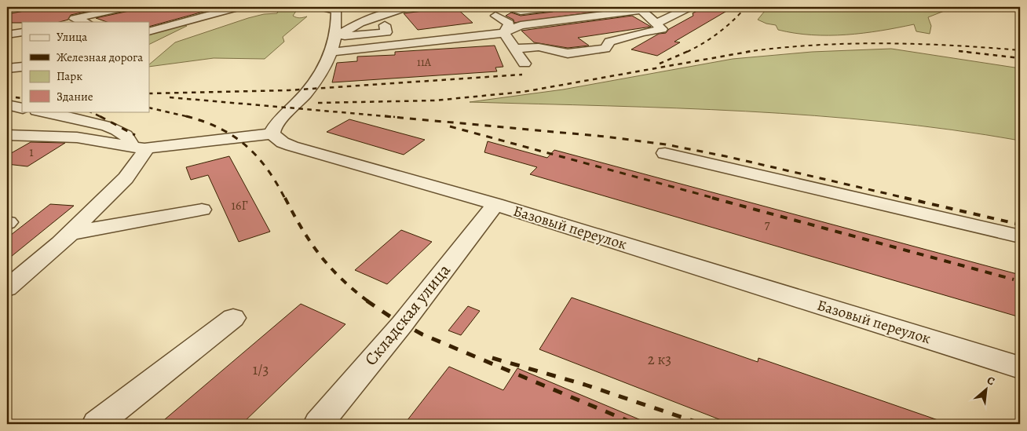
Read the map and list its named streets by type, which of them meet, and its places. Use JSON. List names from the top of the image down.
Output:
{
  "streets": {
    "street": ["Базовый переулок", "Складская улица"]
  },
  "crossings": [
    ["Базовый переулок", "Складская улица"]
  ],
  "house_numbers": [
    "11А",
    "1",
    "16Г",
    "7",
    "2 к3",
    "1/3"
  ],
  "legend": [
    "Улица",
    "Железная дорога",
    "Парк",
    "Здание"
  ],
  "north": "top right"
}
